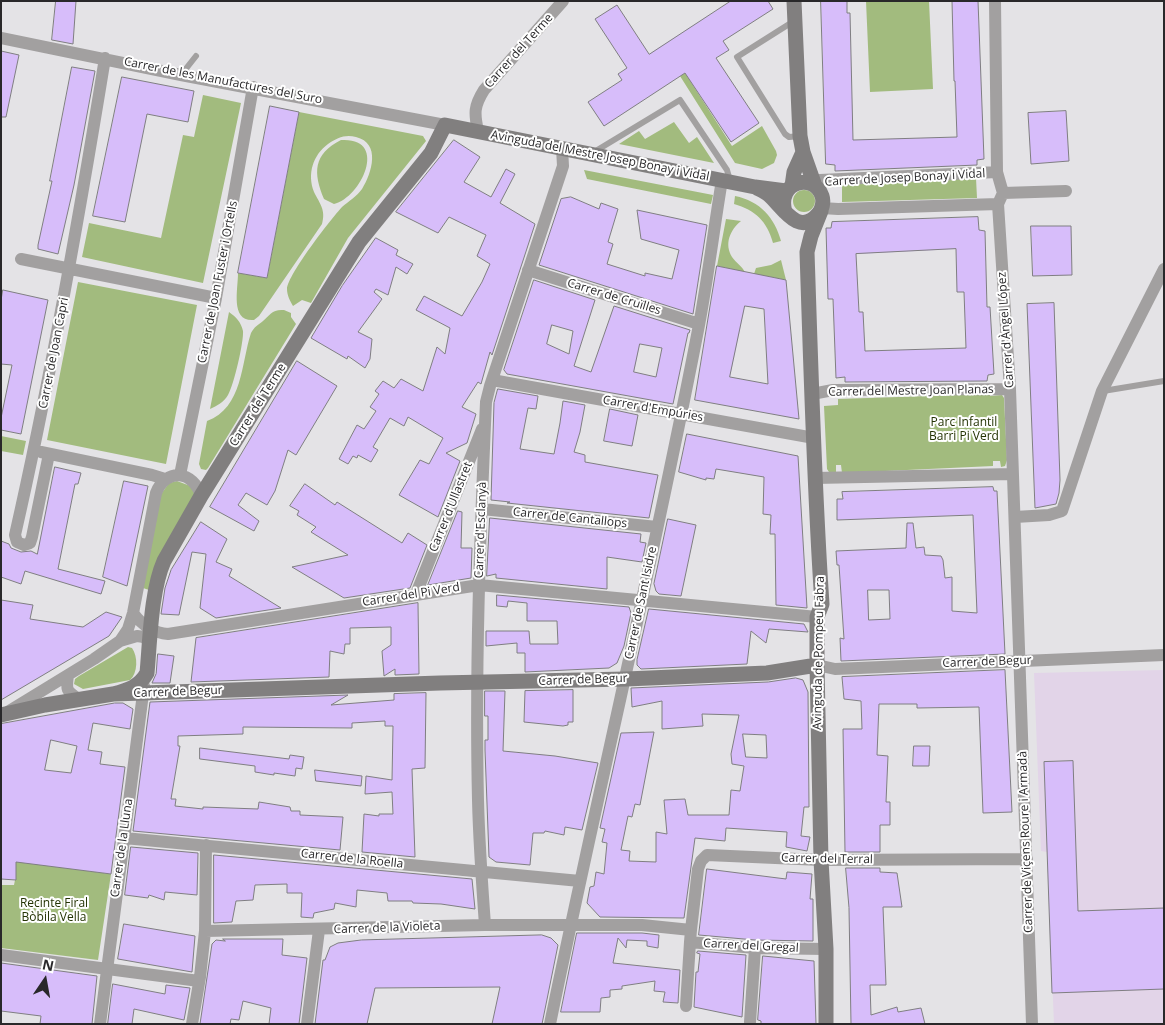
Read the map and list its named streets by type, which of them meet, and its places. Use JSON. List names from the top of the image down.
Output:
{
  "streets": {
    "street": [
      "Carrer del Terme",
      "Carrer de les Manufactures del Suro",
      "Avinguda del Mestre Josep Bonay i Vidal",
      "Carrer de Josep Bonay i Vidal",
      "Carrer de Joan Fuster i Ortells",
      "Carrer de Cruïlles",
      "Carrer d'Àngel López",
      "Carrer de Joan Capri",
      "Carrer del Mestre Joan Planas",
      "Carrer d'Empúries",
      "Carrer d'Ullastret",
      "Carrer de Cantallops",
      "Carrer d'Esclanyà",
      "Carrer del Pi Verd",
      "Carrer de Sant Isidre",
      "Avinguda de Pompeu Fabra",
      "Carrer de Begur",
      "Carrer de Viçens Roure i Armadà",
      "Carrer de la Lluna",
      "Carrer de la Roella",
      "Carrer del Terral",
      "Carrer de la Violeta",
      "Carrer del Gregal"
    ]
  },
  "crossings": [
    ["Carrer del Terme", "Carrer de les Manufactures del Suro"],
    ["Carrer del Terme", "Avinguda del Mestre Josep Bonay i Vidal"],
    ["Carrer del Terme", "Carrer del Pi Verd"],
    ["Carrer del Terme", "Carrer de Begur"],
    ["Carrer del Terme", "Carrer de la Lluna"],
    ["Carrer de les Manufactures del Suro", "Avinguda del Mestre Josep Bonay i Vidal"],
    ["Carrer de les Manufactures del Suro", "Carrer de Joan Fuster i Ortells"],
    ["Carrer de les Manufactures del Suro", "Carrer de Joan Capri"],
    ["Avinguda del Mestre Josep Bonay i Vidal", "Carrer de Josep Bonay i Vidal"],
    ["Avinguda del Mestre Josep Bonay i Vidal", "Carrer d'Esclanyà"],
    ["Avinguda del Mestre Josep Bonay i Vidal", "Carrer de Sant Isidre"],
    ["Avinguda del Mestre Josep Bonay i Vidal", "Avinguda de Pompeu Fabra"],
    ["Carrer de Josep Bonay i Vidal", "Carrer d'Àngel López"],
    ["Carrer de Josep Bonay i Vidal", "Avinguda de Pompeu Fabra"],
    ["Carrer de Cruïlles", "Carrer d'Esclanyà"],
    ["Carrer de Cruïlles", "Carrer de Sant Isidre"],
    ["Carrer d'Àngel López", "Carrer del Mestre Joan Planas"],
    ["Carrer d'Àngel López", "Carrer de Begur"],
    ["Carrer d'Àngel López", "Carrer de Viçens Roure i Armadà"],
    ["Carrer del Mestre Joan Planas", "Avinguda de Pompeu Fabra"],
    ["Carrer d'Empúries", "Carrer d'Esclanyà"],
    ["Carrer d'Empúries", "Carrer de Sant Isidre"],
    ["Carrer d'Empúries", "Avinguda de Pompeu Fabra"],
    ["Carrer d'Ullastret", "Carrer d'Esclanyà"],
    ["Carrer d'Ullastret", "Carrer del Pi Verd"],
    ["Carrer de Cantallops", "Carrer d'Esclanyà"],
    ["Carrer de Cantallops", "Carrer de Sant Isidre"],
    ["Carrer d'Esclanyà", "Carrer del Pi Verd"],
    ["Carrer d'Esclanyà", "Carrer de Begur"],
    ["Carrer d'Esclanyà", "Carrer de la Roella"],
    ["Carrer d'Esclanyà", "Carrer de la Violeta"],
    ["Carrer del Pi Verd", "Carrer de Sant Isidre"],
    ["Carrer del Pi Verd", "Avinguda de Pompeu Fabra"],
    ["Carrer del Pi Verd", "Carrer de Begur"],
    ["Carrer de Sant Isidre", "Carrer de Begur"],
    ["Carrer de Sant Isidre", "Carrer de la Roella"],
    ["Carrer de Sant Isidre", "Carrer de la Violeta"],
    ["Carrer de Sant Isidre", "Carrer del Gregal"],
    ["Avinguda de Pompeu Fabra", "Carrer de Begur"],
    ["Avinguda de Pompeu Fabra", "Carrer del Terral"],
    ["Avinguda de Pompeu Fabra", "Carrer del Gregal"],
    ["Carrer de Begur", "Carrer de Viçens Roure i Armadà"],
    ["Carrer de Begur", "Carrer de la Lluna"],
    ["Carrer de Viçens Roure i Armadà", "Carrer del Terral"],
    ["Carrer de la Lluna", "Carrer de la Roella"],
    ["Carrer del Terral", "Carrer del Gregal"],
    ["Carrer de la Violeta", "Carrer del Gregal"]
  ],
  "parks": ["Parc Infantil Barri Pi Verd", "Recinte Firal Bòbila Vella"],
  "north": "top"
}
